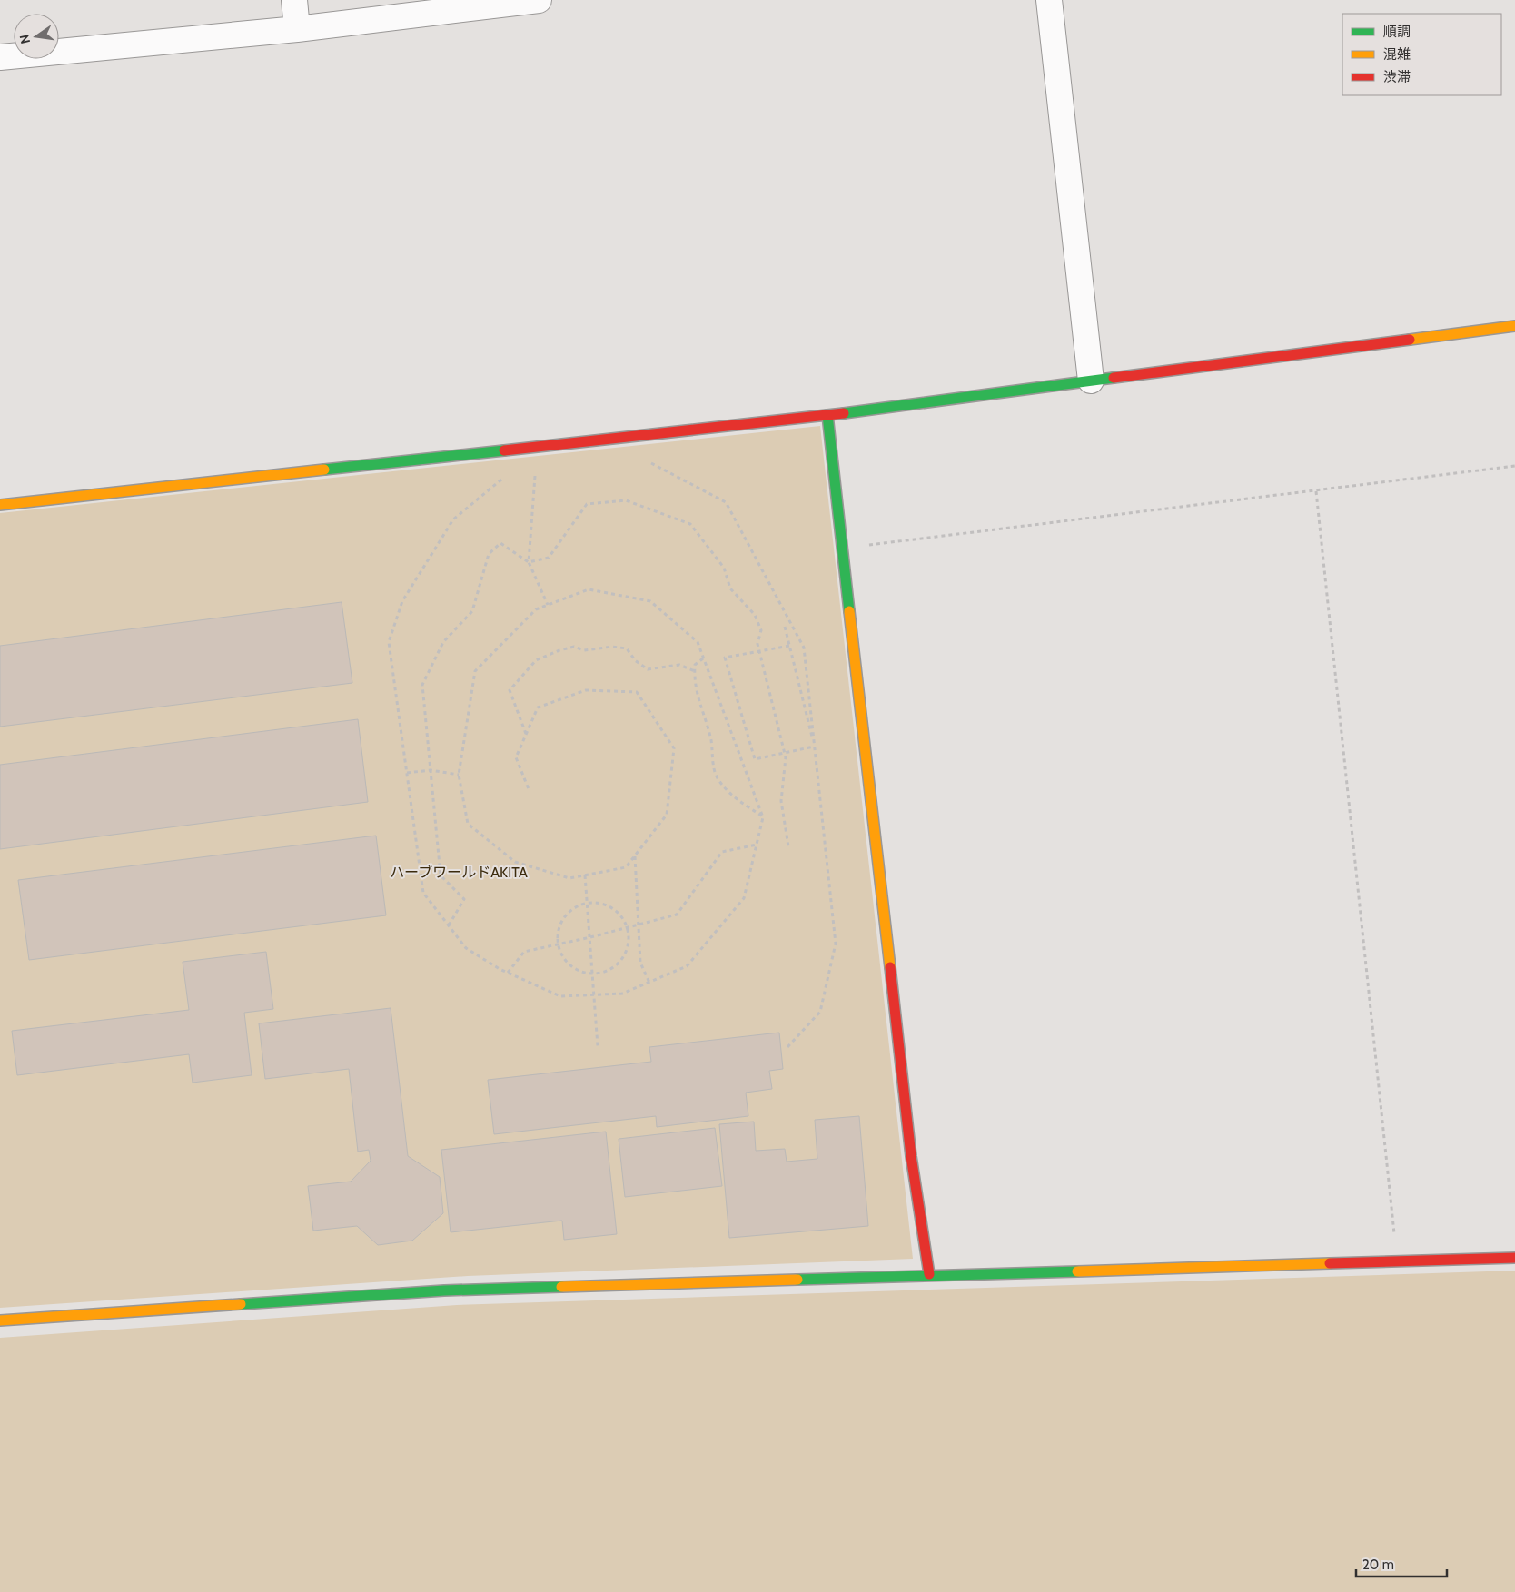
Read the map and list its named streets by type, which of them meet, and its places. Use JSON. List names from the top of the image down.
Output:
{
  "parks": ["ハーブワールドAKITA"],
  "legend": ["順調", "混雑", "渋滞"],
  "scale_bar": "20 m",
  "north": "left"
}
